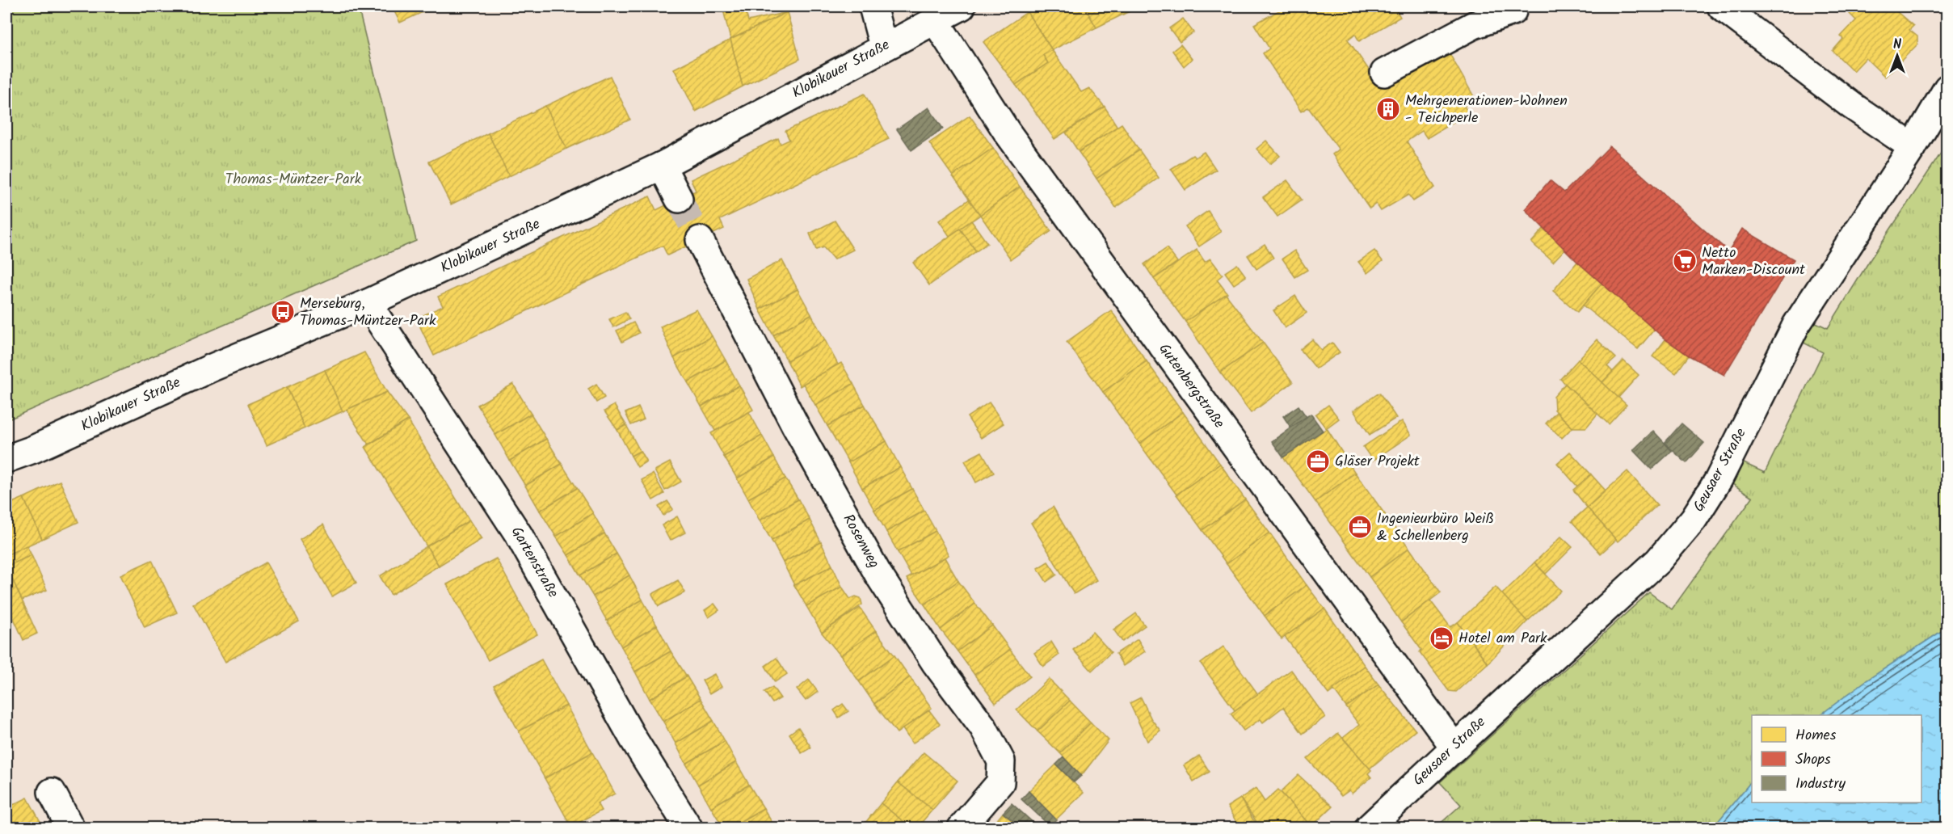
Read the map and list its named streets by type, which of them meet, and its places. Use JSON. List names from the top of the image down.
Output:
{
  "streets": {
    "street": [
      "Klobikauer Straße",
      "Gutenbergstraße",
      "Geusaer Straße",
      "Rosenweg",
      "Gartenstraße"
    ]
  },
  "crossings": [
    ["Klobikauer Straße", "Gutenbergstraße"],
    ["Klobikauer Straße", "Gartenstraße"],
    ["Gutenbergstraße", "Geusaer Straße"]
  ],
  "parks": ["Thomas-Müntzer-Park"],
  "places": {
    "building": ["Mehrgenerationen-Wohnen - Teichperle"],
    "supermarket": ["Netto Marken-Discount"],
    "bus stop": ["Merseburg, Thomas-Müntzer-Park"],
    "office": ["Gläser Projekt", "Ingenieurbüro Weiß & Schellenberg"],
    "hotel": ["Hotel am Park"]
  },
  "legend": ["Homes", "Shops", "Industry"],
  "north": "top"
}
